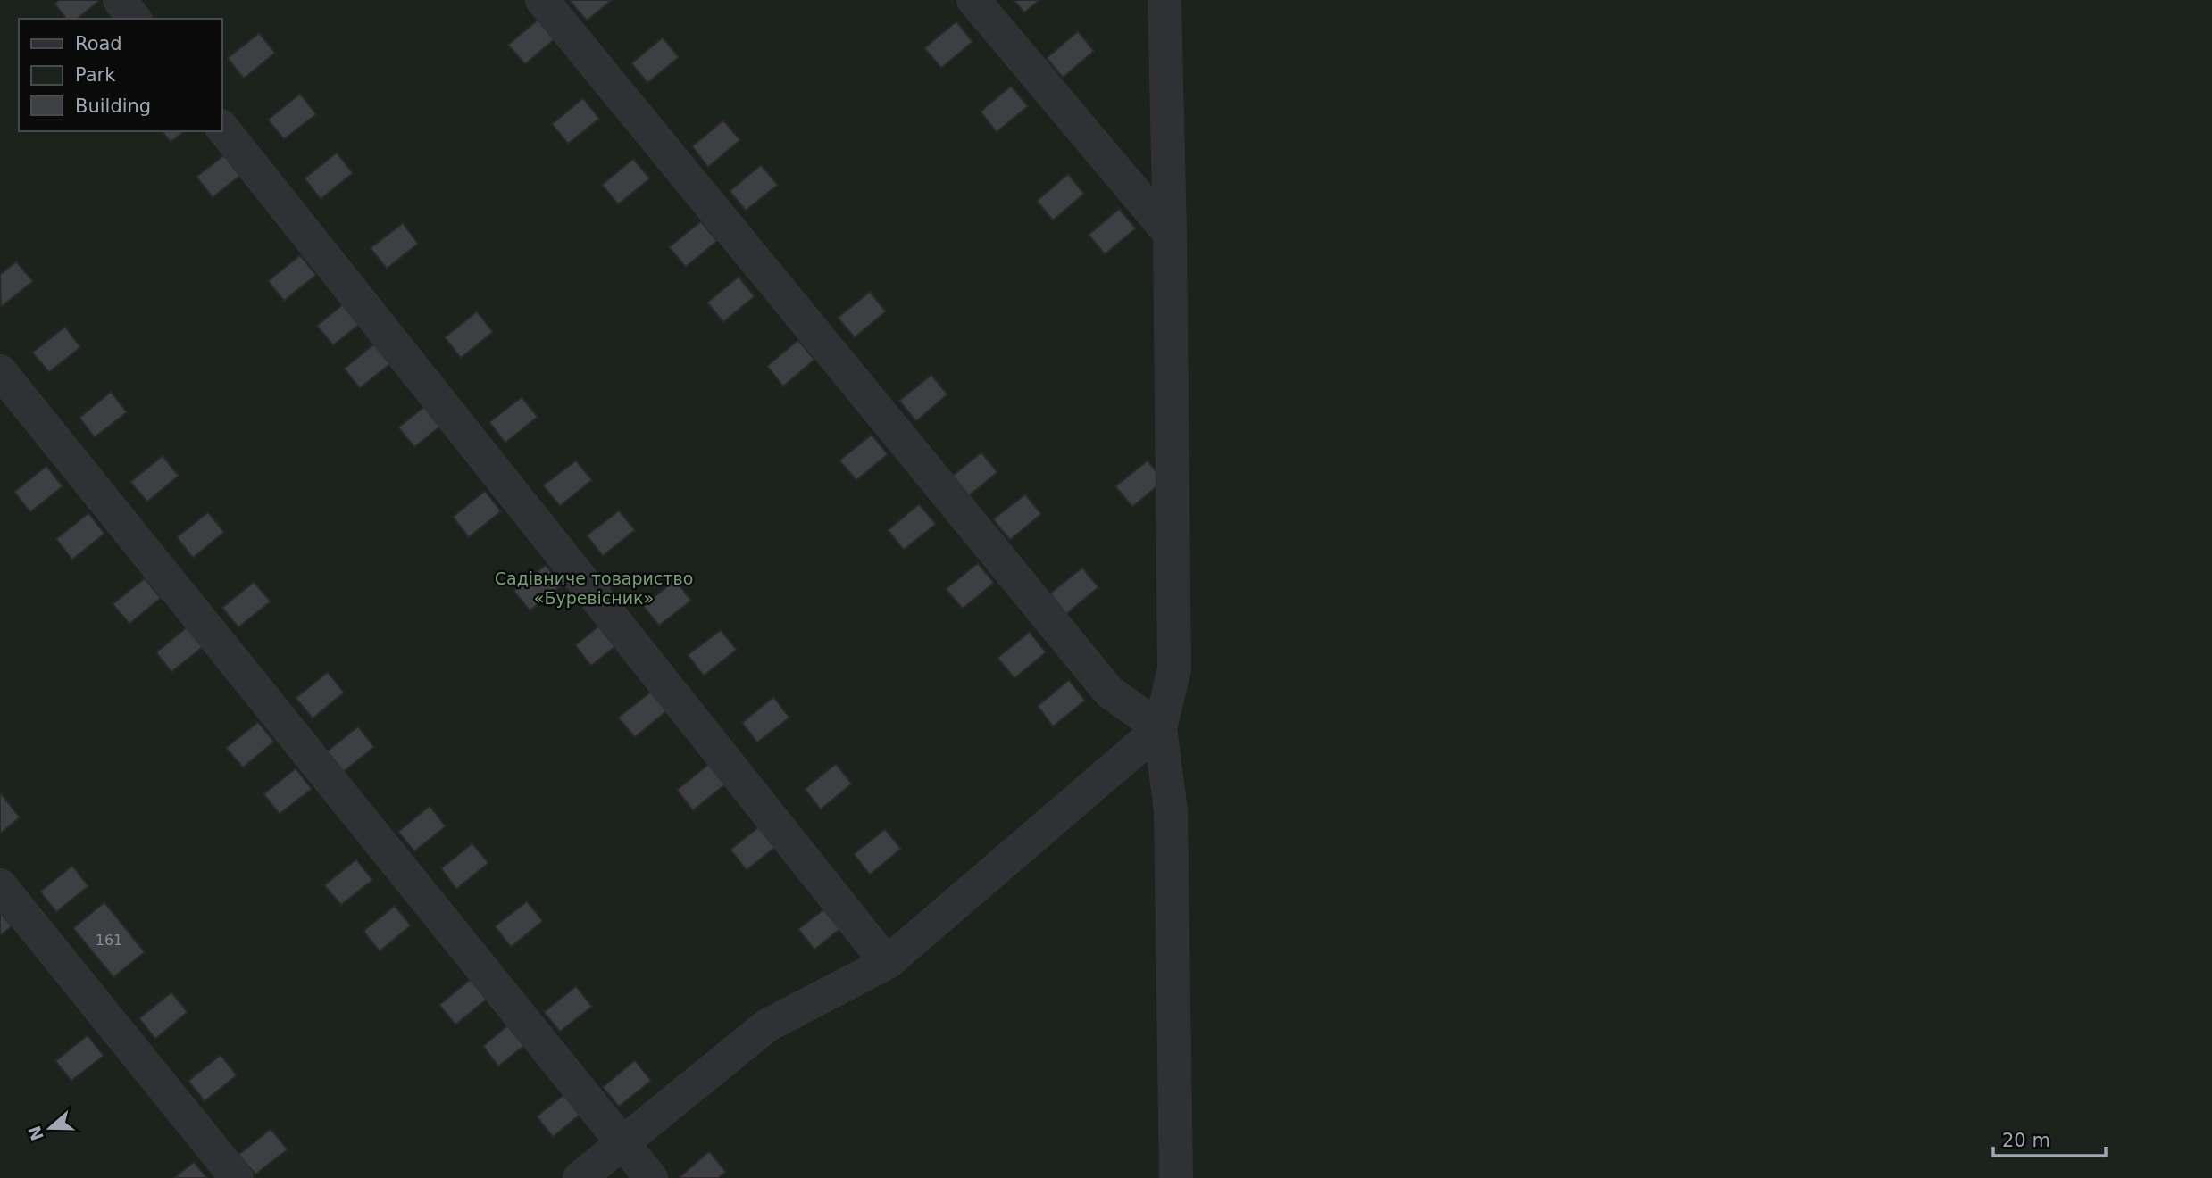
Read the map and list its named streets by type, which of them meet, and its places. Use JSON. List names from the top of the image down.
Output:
{
  "parks": ["Садівниче товариство «Буревісник»"],
  "house_numbers": ["161"],
  "legend": ["Road", "Park", "Building"],
  "scale_bar": "20 m",
  "north": "left"
}
